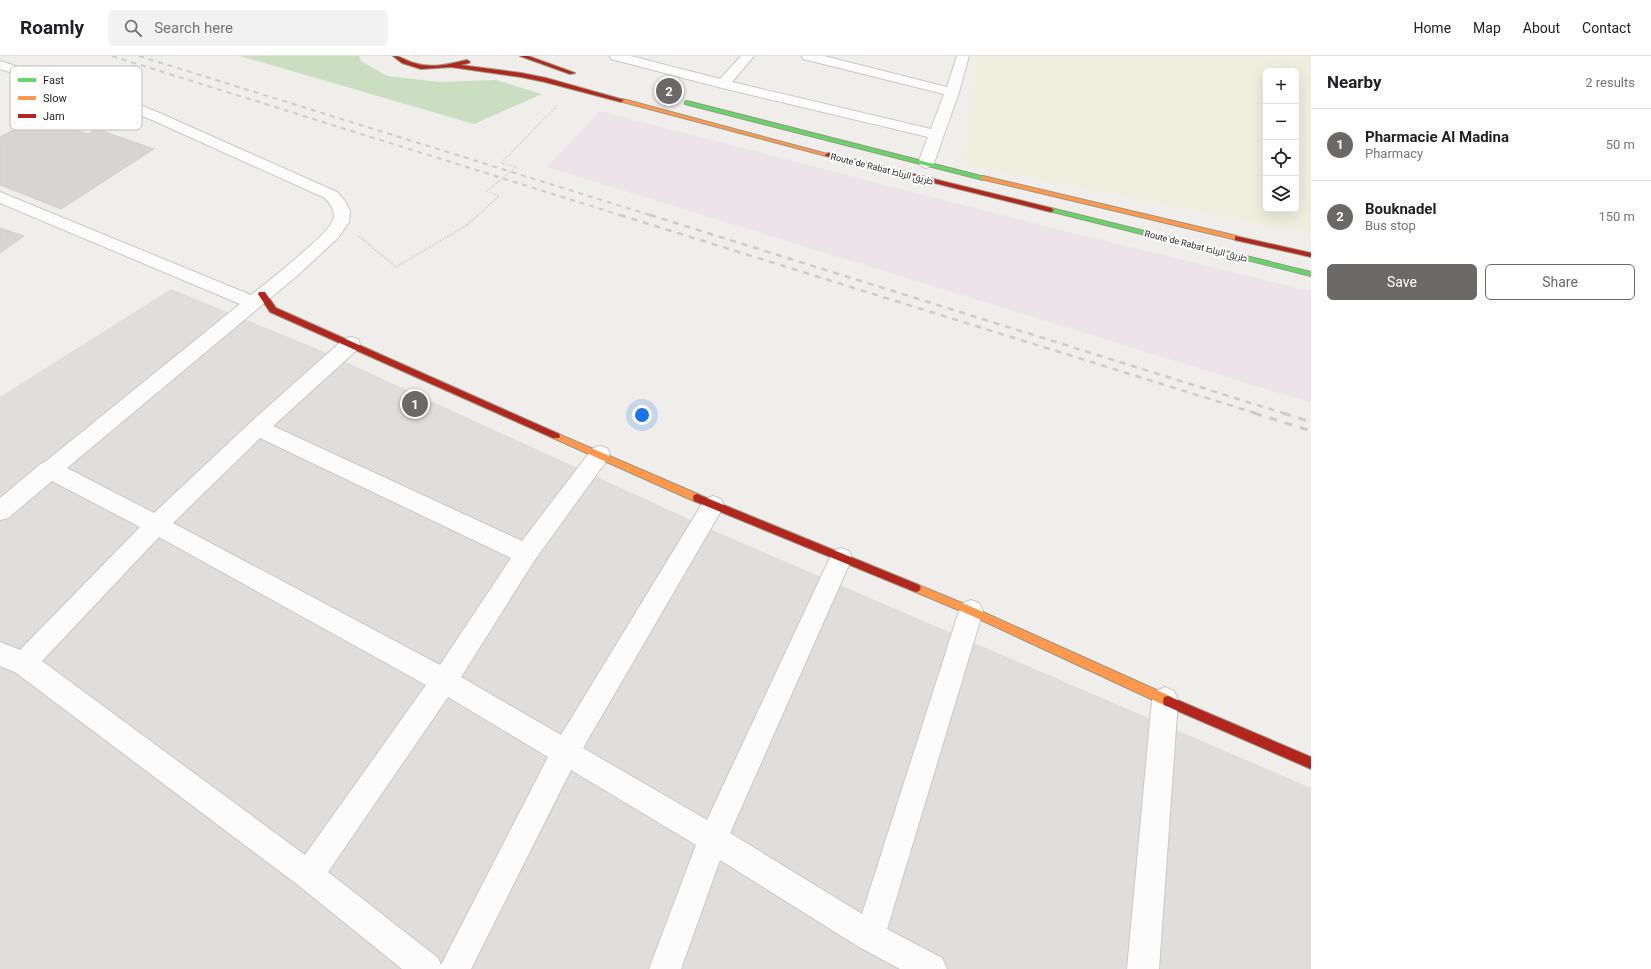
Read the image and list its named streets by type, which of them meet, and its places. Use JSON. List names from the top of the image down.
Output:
{
  "streets": {
    "main road": ["Route de Rabat طريق الرباط"]
  },
  "legend": ["Fast", "Slow", "Jam"],
  "page": {
    "header": "Roamly",
    "search": "Search here",
    "nav": [
      "Home",
      "Map",
      "About",
      "Contact"
    ],
    "heading": ["Nearby", "2 results"],
    "map_buttons": ["+", "−"],
    "pins": ["2", "1"],
    "list": [
      {
        "mark": "1",
        "name": "Pharmacie Al Madina",
        "note": "Pharmacy",
        "value": "50 m"
      },
      {
        "mark": "2",
        "name": "Bouknadel",
        "note": "Bus stop",
        "value": "150 m"
      }
    ],
    "buttons": ["Save", "Share"]
  }
}
